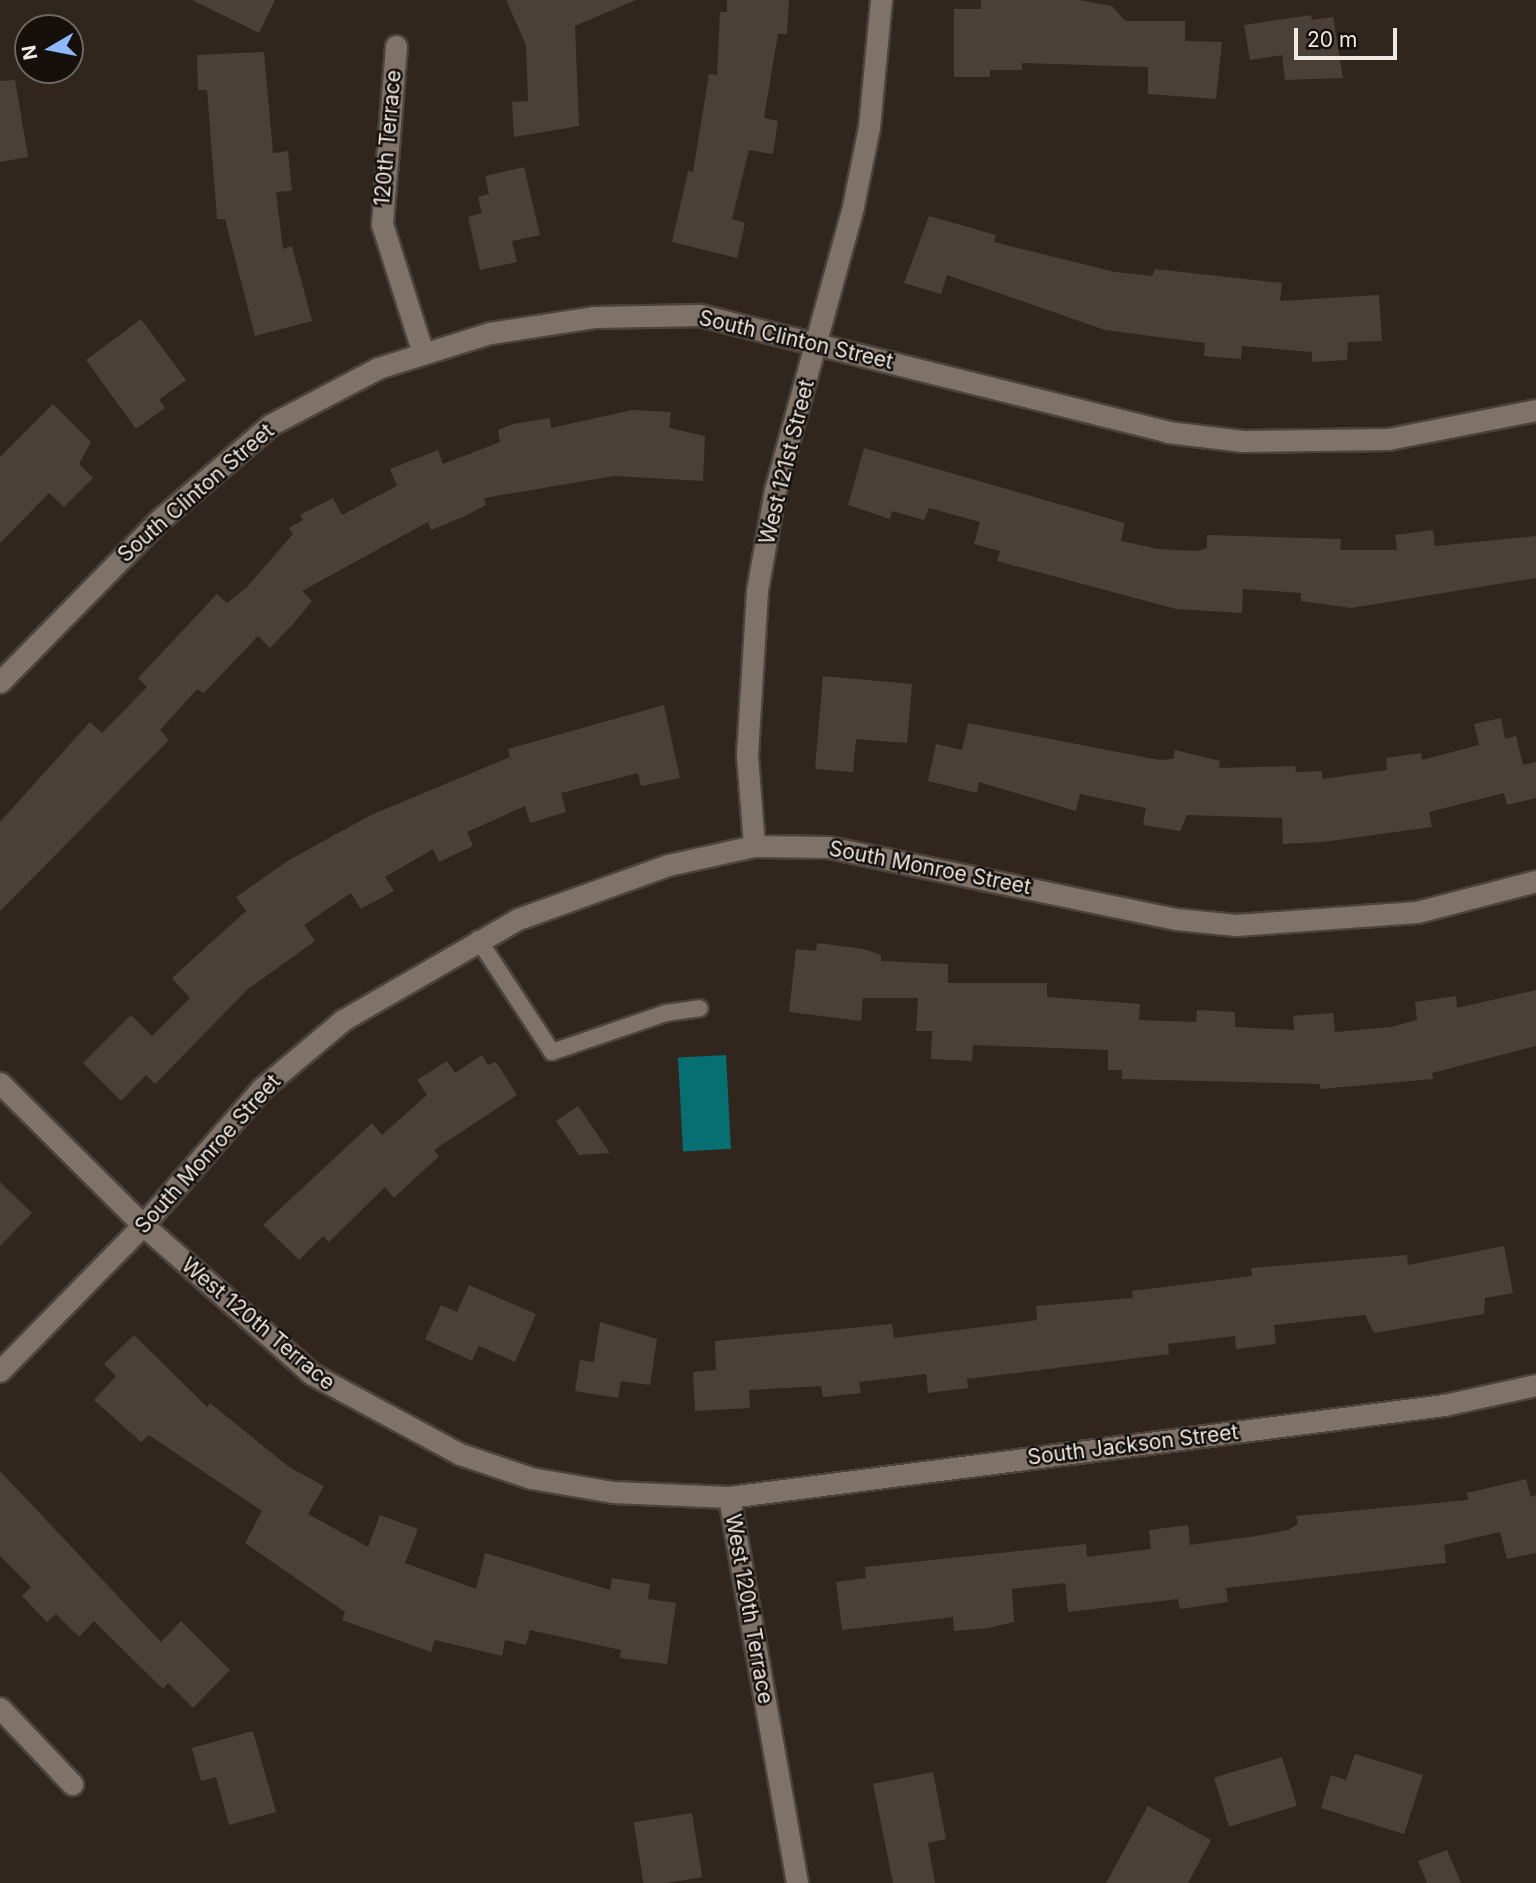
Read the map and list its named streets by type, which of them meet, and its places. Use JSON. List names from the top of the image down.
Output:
{
  "streets": {
    "street": [
      "120th Terrace",
      "South Clinton Street",
      "West 121st Street",
      "South Monroe Street",
      "West 120th Terrace",
      "South Jackson Street"
    ]
  },
  "crossings": [
    ["120th Terrace", "South Clinton Street"],
    ["South Clinton Street", "West 121st Street"],
    ["West 121st Street", "South Monroe Street"],
    ["South Monroe Street", "West 120th Terrace"],
    ["West 120th Terrace", "South Jackson Street"]
  ],
  "scale_bar": "20 m",
  "north": "left"
}
